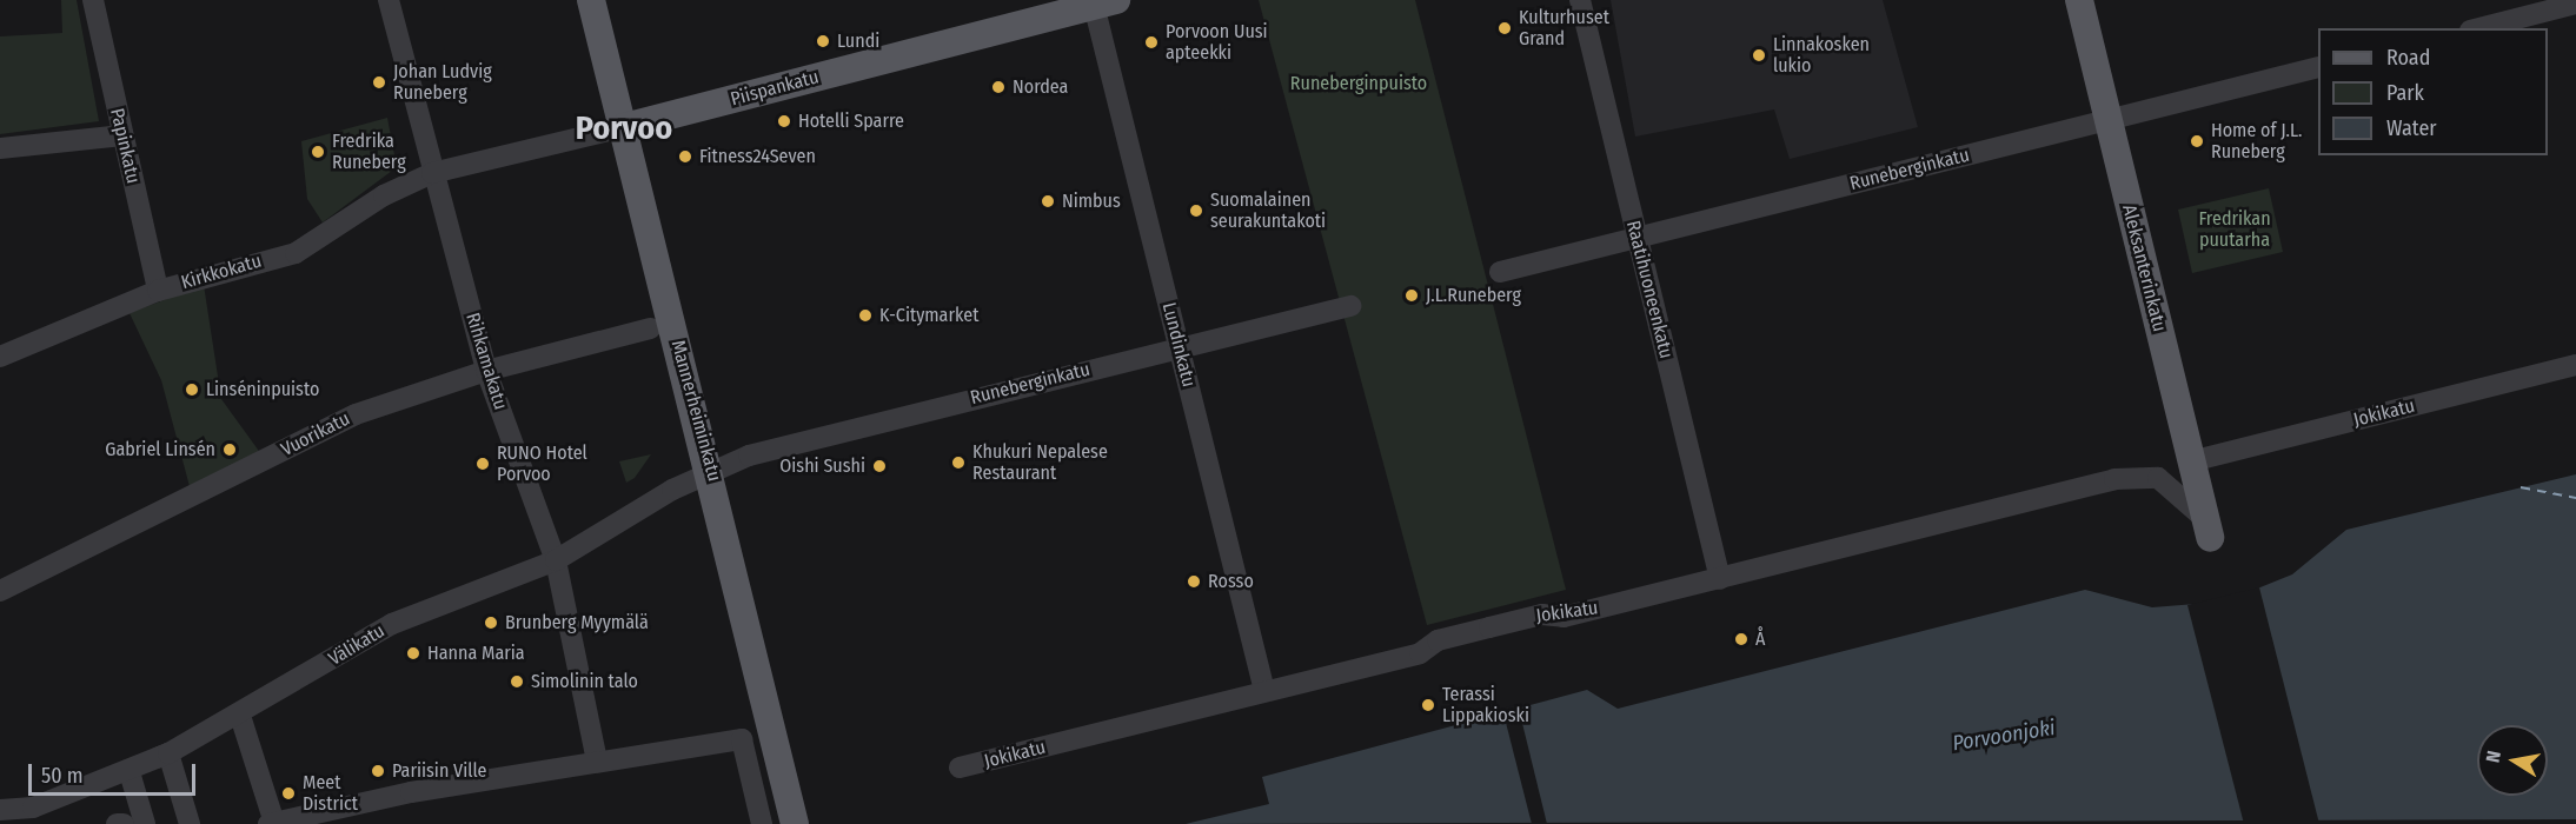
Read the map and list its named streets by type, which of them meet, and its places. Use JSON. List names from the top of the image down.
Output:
{
  "streets": {
    "main road": ["Piispankatu", "Aleksanterinkatu", "Mannerheiminkatu"],
    "street": [
      "Papinkatu",
      "Runeberginkatu",
      "Kirkkokatu",
      "Raatihuoneenkatu",
      "Lundinkatu",
      "Rihkamakatu",
      "Jokikatu",
      "Vuorikatu",
      "Välikatu"
    ]
  },
  "crossings": [
    ["Piispankatu", "Kirkkokatu"],
    ["Piispankatu", "Lundinkatu"],
    ["Piispankatu", "Rihkamakatu"],
    ["Piispankatu", "Mannerheiminkatu"],
    ["Papinkatu", "Kirkkokatu"],
    ["Runeberginkatu", "Aleksanterinkatu"],
    ["Runeberginkatu", "Raatihuoneenkatu"],
    ["Runeberginkatu", "Lundinkatu"],
    ["Runeberginkatu", "Mannerheiminkatu"],
    ["Runeberginkatu", "Välikatu"],
    ["Aleksanterinkatu", "Jokikatu"],
    ["Kirkkokatu", "Rihkamakatu"],
    ["Raatihuoneenkatu", "Jokikatu"],
    ["Lundinkatu", "Jokikatu"],
    ["Rihkamakatu", "Vuorikatu"],
    ["Rihkamakatu", "Välikatu"],
    ["Mannerheiminkatu", "Välikatu"]
  ],
  "districts": ["Porvoo"],
  "water": ["Porvoonjoki"],
  "parks": ["Runeberginpuisto", "Fredrikan puutarha"],
  "places": [
    "Kulturhuset Grand",
    "Lundi",
    "Porvoon Uusi apteekki",
    "Linnakosken lukio",
    "Johan Ludvig Runeberg",
    "Nordea",
    "Hotelli Sparre",
    "Home of J.L. Runeberg",
    "Fredrika Runeberg",
    "Fitness24Seven",
    "Nimbus",
    "Suomalainen seurakuntakoti",
    "J.L.Runeberg",
    "K-Citymarket",
    "Linséninpuisto",
    "Gabriel Linsén",
    "Khukuri Nepalese Restaurant",
    "RUNO Hotel Porvoo",
    "Oishi Sushi",
    "Rosso",
    "Brunberg Myymälä",
    "Å",
    "Hanna Maria",
    "Simolinin talo",
    "Terassi Lippakioski",
    "Pariisin Ville",
    "Meet District"
  ],
  "legend": ["Road", "Park", "Water"],
  "scale_bar": "50 m",
  "north": "left"
}
